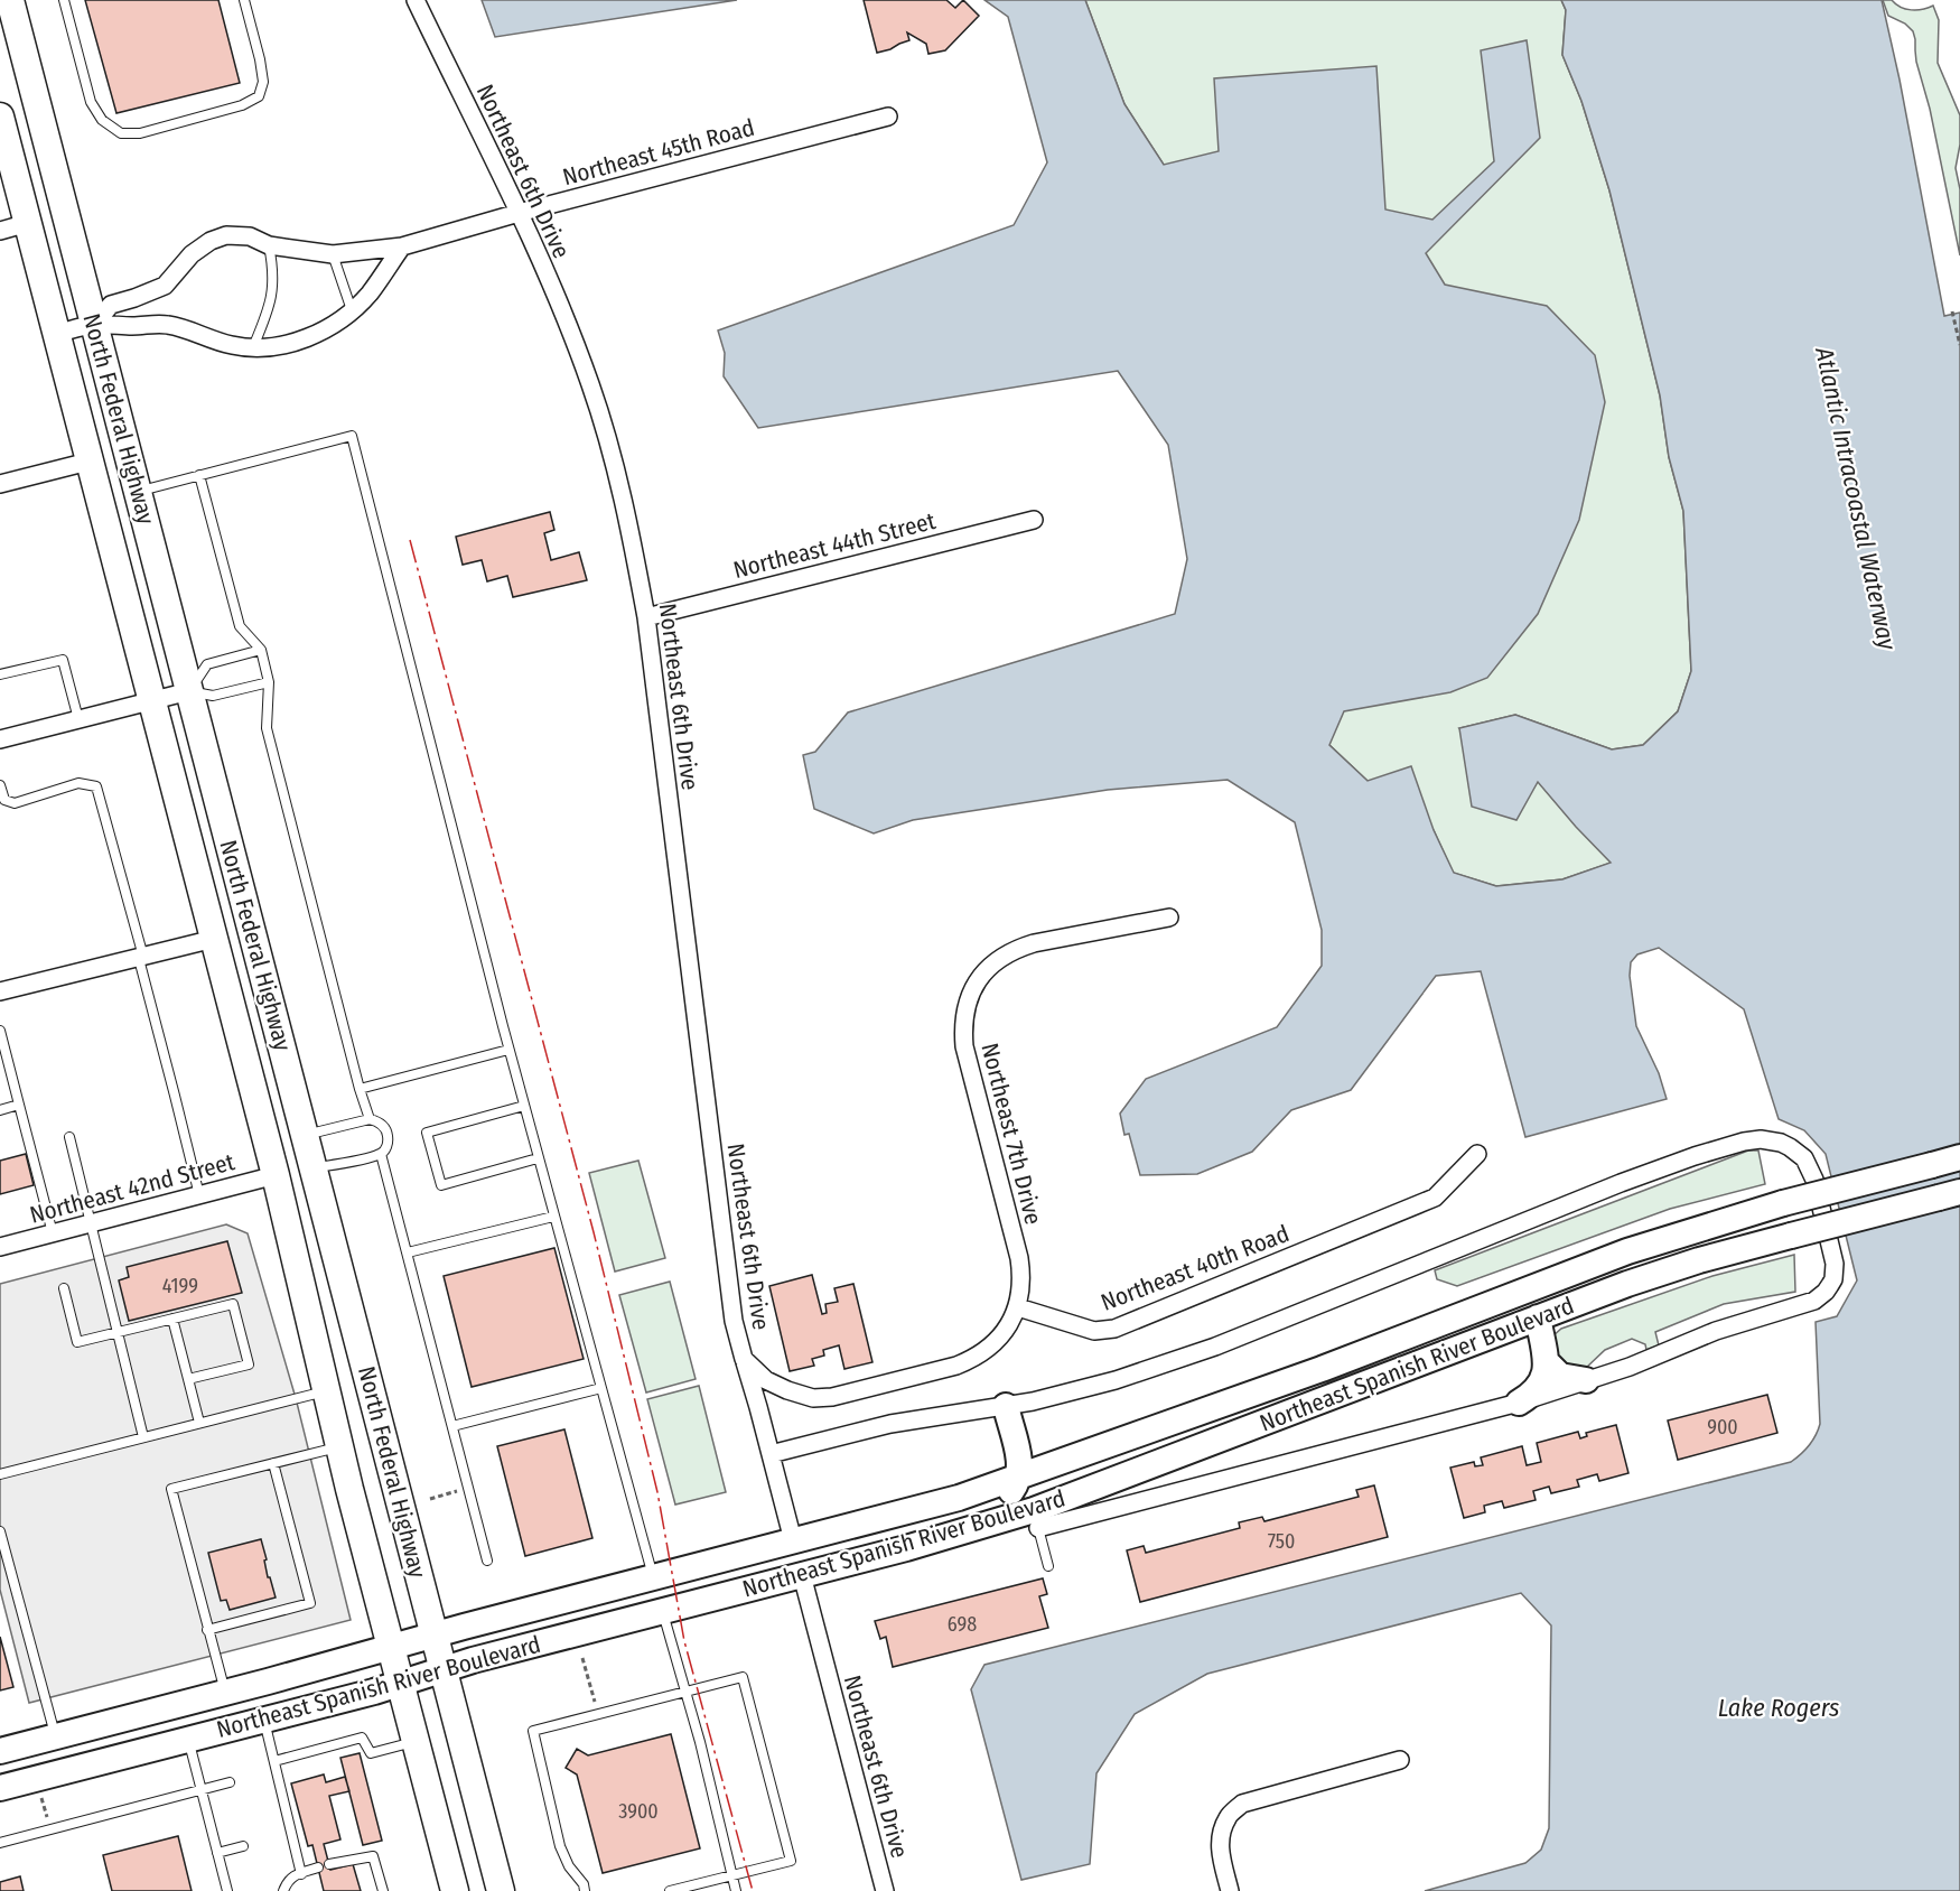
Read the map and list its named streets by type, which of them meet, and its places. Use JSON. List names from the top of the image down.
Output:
{
  "streets": {
    "main road": ["North Federal Highway", "Northeast Spanish River Boulevard"],
    "street": [
      "Northeast 45th Road",
      "Northeast 6th Drive",
      "Northeast 44th Street",
      "Northeast 7th Drive",
      "Northeast 42nd Street",
      "Northeast 40th Road"
    ]
  },
  "crossings": [
    ["Northeast 45th Road", "Northeast 6th Drive"],
    ["Northeast 45th Road", "North Federal Highway"],
    ["Northeast 6th Drive", "Northeast 44th Street"],
    ["Northeast 6th Drive", "Northeast 7th Drive"],
    ["Northeast 6th Drive", "Northeast 40th Road"],
    ["Northeast 6th Drive", "Northeast Spanish River Boulevard"],
    ["North Federal Highway", "Northeast 42nd Street"],
    ["North Federal Highway", "Northeast Spanish River Boulevard"],
    ["Northeast 7th Drive", "Northeast 40th Road"]
  ],
  "water": ["Atlantic Intracoastal Waterway", "Lake Rogers"],
  "house_numbers": [
    "4199",
    "900",
    "750",
    "698",
    "3900"
  ]
}
